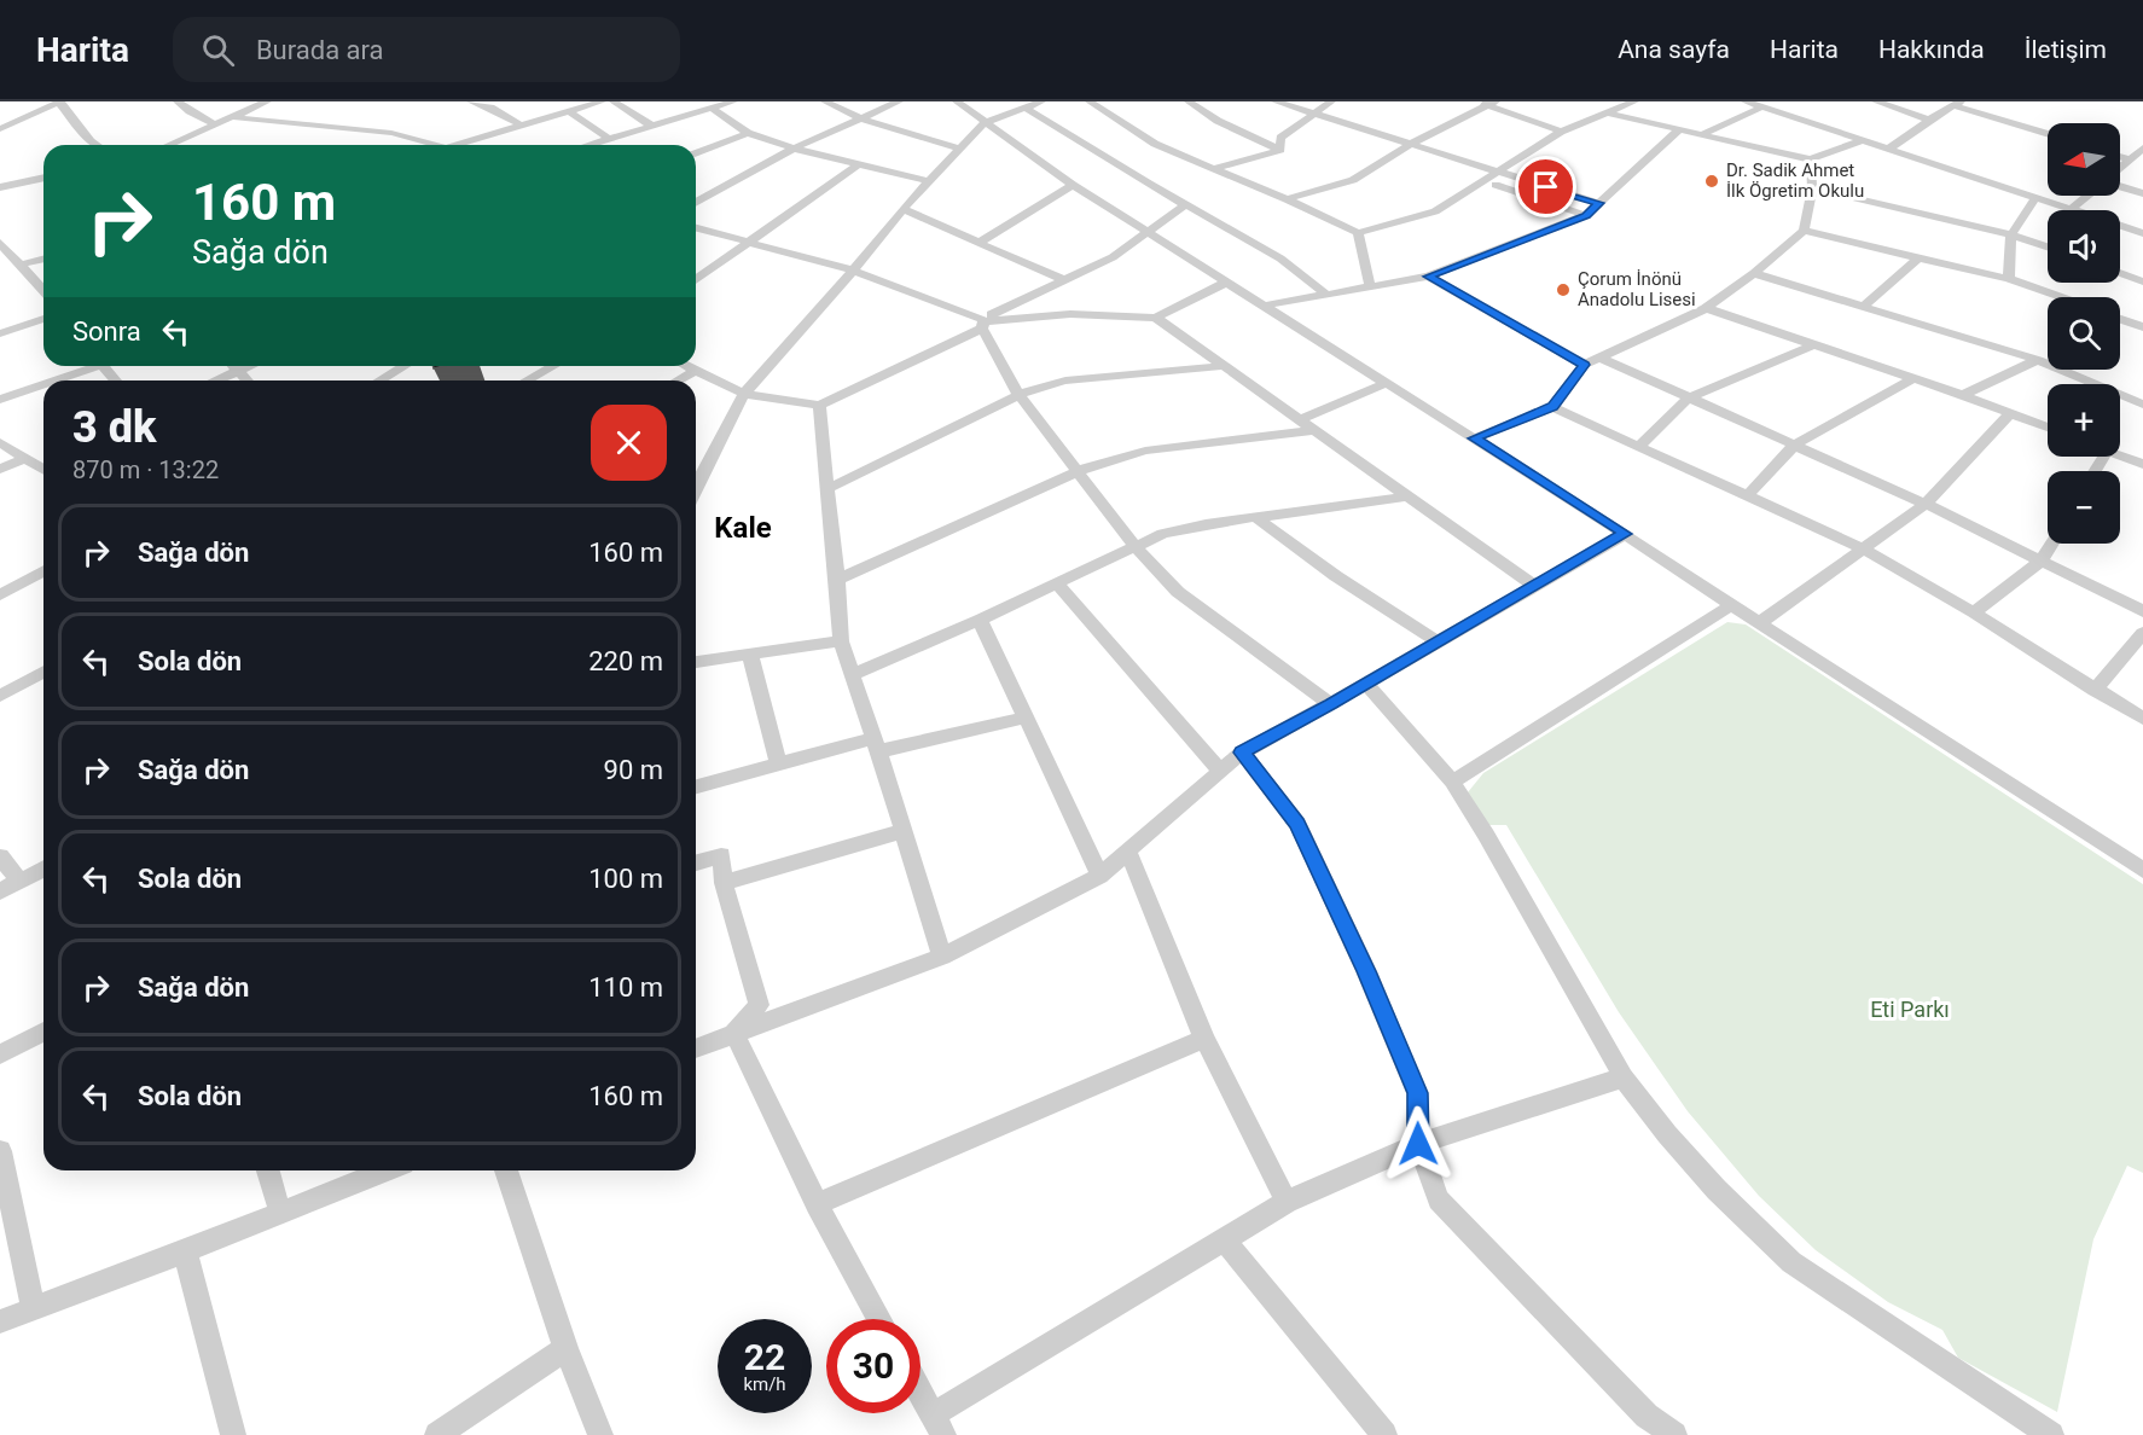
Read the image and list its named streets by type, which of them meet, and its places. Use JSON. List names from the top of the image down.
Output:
{
  "districts": ["Kale"],
  "parks": ["Eti Parkı"],
  "places": ["Dr. Sadik Ahmet İlk Ögretim Okulu", "Çorum İnönü Anadolu Lisesi"],
  "north": "left",
  "page": {
    "header": "Harita",
    "search": "Burada ara",
    "nav": [
      "Ana sayfa",
      "Harita",
      "Hakkında",
      "İletişim"
    ],
    "map_buttons": ["+", "−"],
    "turn": ["160 m", "Sağa dön"],
    "then": "Sonra",
    "heading": ["3 dk", "870 m · 13:22"],
    "list": [
      {
        "name": "Sağa dön",
        "value": "160 m"
      },
      {
        "name": "Sola dön",
        "value": "220 m"
      },
      {
        "name": "Sağa dön",
        "value": "90 m"
      },
      {
        "name": "Sola dön",
        "value": "100 m"
      },
      {
        "name": "Sağa dön",
        "value": "110 m"
      },
      {
        "name": "Sola dön",
        "value": "160 m"
      }
    ],
    "speed": "22 km/h",
    "limit": "30"
  }
}
